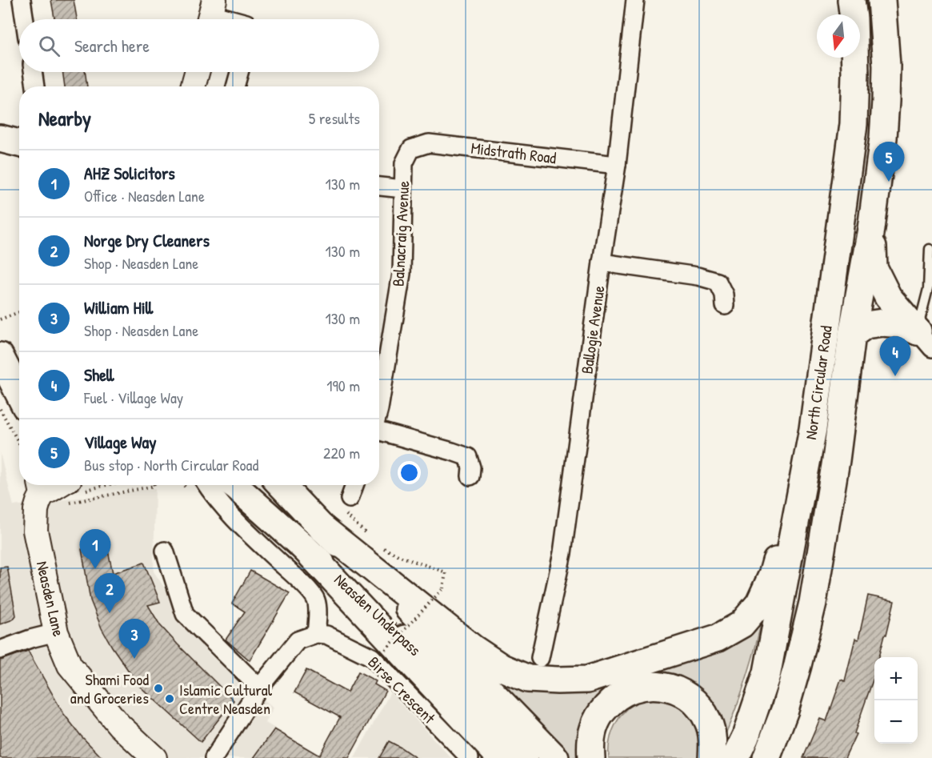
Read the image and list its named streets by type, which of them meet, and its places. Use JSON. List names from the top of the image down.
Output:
{
  "streets": {
    "main road": ["North Circular Road", "Neasden Underpass"],
    "street": [
      "Midstrath Road",
      "Balnacraig Avenue",
      "Ballogie Avenue",
      "Neasden Lane",
      "Birse Crescent"
    ]
  },
  "crossings": [
    ["Midstrath Road", "Balnacraig Avenue"],
    ["Midstrath Road", "Ballogie Avenue"]
  ],
  "places": ["Shami Food and Groceries", "Islamic Cultural Centre Neasden"],
  "north": "bottom",
  "page": {
    "search": "Search here",
    "heading": ["Nearby", "5 results"],
    "pins": [
      "5",
      "4",
      "1",
      "2",
      "3"
    ],
    "list": [
      {
        "mark": "1",
        "name": "AHZ Solicitors",
        "note": "Office · Neasden Lane",
        "value": "130 m"
      },
      {
        "mark": "2",
        "name": "Norge Dry Cleaners",
        "note": "Shop · Neasden Lane",
        "value": "130 m"
      },
      {
        "mark": "3",
        "name": "William Hill",
        "note": "Shop · Neasden Lane",
        "value": "130 m"
      },
      {
        "mark": "4",
        "name": "Shell",
        "note": "Fuel · Village Way",
        "value": "190 m"
      },
      {
        "mark": "5",
        "name": "Village Way",
        "note": "Bus stop · North Circular Road",
        "value": "220 m"
      }
    ],
    "map_buttons": ["+", "−"]
  }
}
